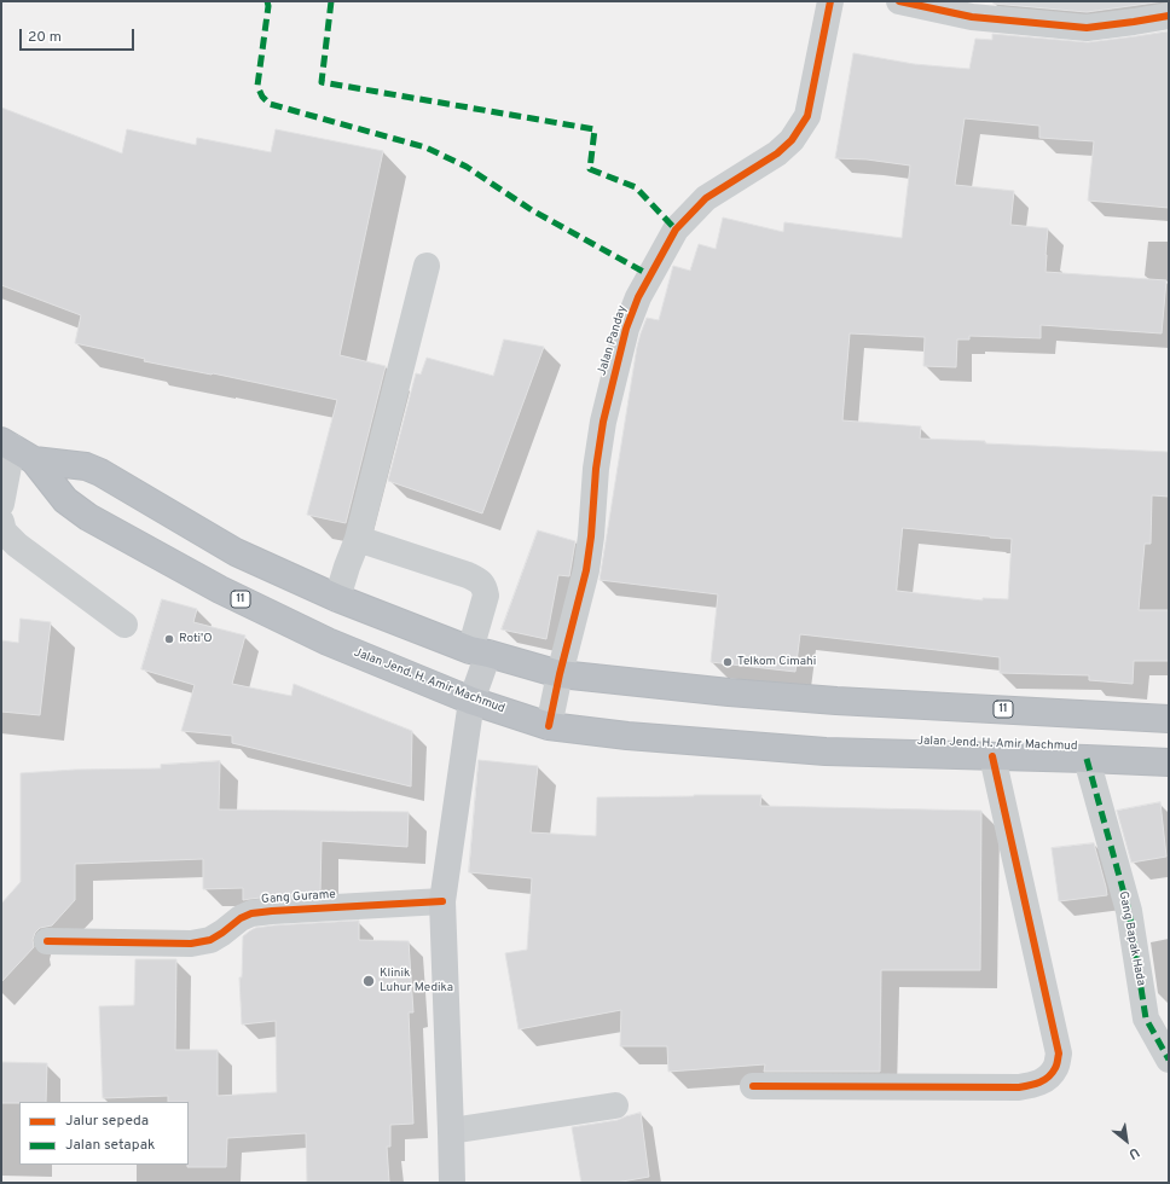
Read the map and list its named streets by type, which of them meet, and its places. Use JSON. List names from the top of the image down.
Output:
{
  "streets": {
    "highway": ["11", "Jalan Jend. H. Amir Machmud"],
    "street": ["Jalan Panday", "Gang Gurame", "Gang Bapak Hada"]
  },
  "crossings": [
    ["Jalan Panday", "11"],
    ["Jalan Panday", "Jalan Jend. H. Amir Machmud"],
    ["11", "Jalan Jend. H. Amir Machmud"],
    ["Jalan Jend. H. Amir Machmud", "Gang Bapak Hada"]
  ],
  "places": ["Roti'O", "Telkom Cimahi", "Klinik Luhur Medika"],
  "legend": ["Jalur sepeda", "Jalan setapak"],
  "scale_bar": "20 m",
  "north": "bottom right"
}
